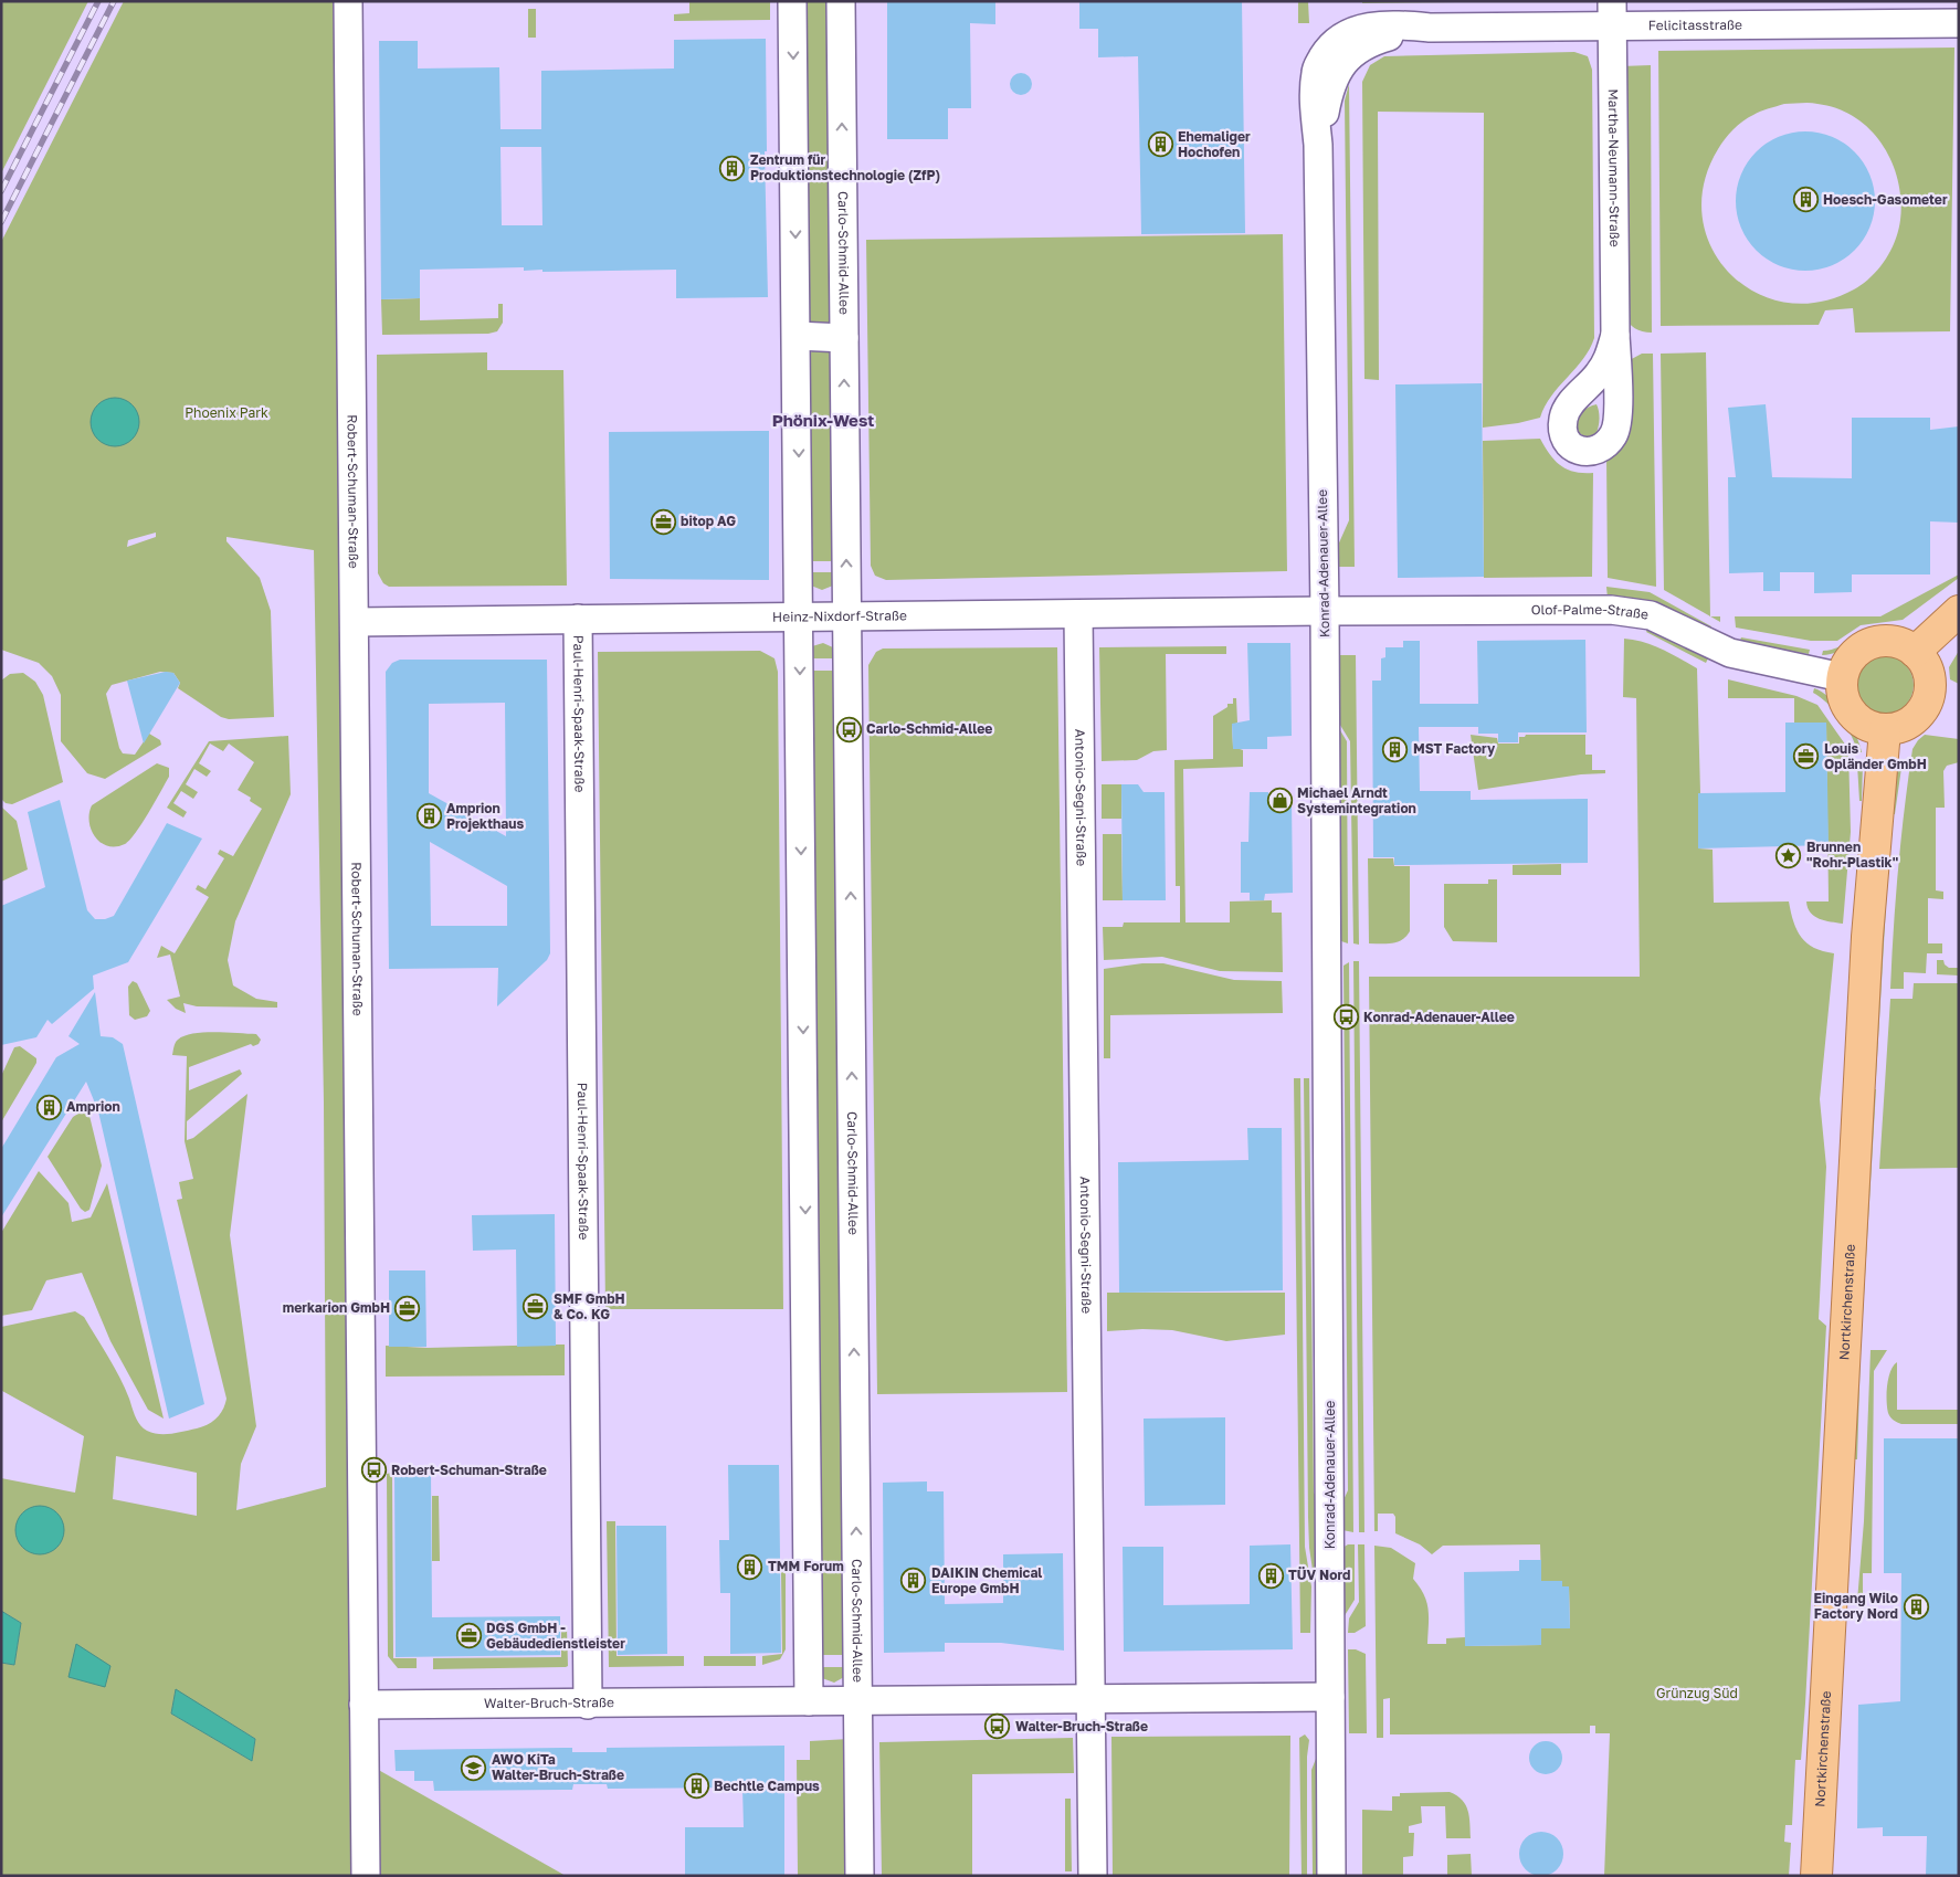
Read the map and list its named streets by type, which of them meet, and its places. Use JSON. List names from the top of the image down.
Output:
{
  "streets": {
    "main road": ["Nortkirchenstraße"],
    "street": [
      "Felicitasstraße",
      "Martha-Neumann-Straße",
      "Carlo-Schmid-Allee",
      "Robert-Schuman-Straße",
      "Konrad-Adenauer-Allee",
      "Olof-Palme-Straße",
      "Heinz-Nixdorf-Straße",
      "Paul-Henri-Spaak-Straße",
      "Antonio-Segni-Straße",
      "Walter-Bruch-Straße"
    ]
  },
  "crossings": [
    ["Felicitasstraße", "Martha-Neumann-Straße"],
    ["Felicitasstraße", "Konrad-Adenauer-Allee"],
    ["Carlo-Schmid-Allee", "Heinz-Nixdorf-Straße"],
    ["Carlo-Schmid-Allee", "Walter-Bruch-Straße"],
    ["Robert-Schuman-Straße", "Heinz-Nixdorf-Straße"],
    ["Robert-Schuman-Straße", "Walter-Bruch-Straße"],
    ["Konrad-Adenauer-Allee", "Olof-Palme-Straße"],
    ["Konrad-Adenauer-Allee", "Heinz-Nixdorf-Straße"],
    ["Konrad-Adenauer-Allee", "Walter-Bruch-Straße"],
    ["Olof-Palme-Straße", "Heinz-Nixdorf-Straße"],
    ["Olof-Palme-Straße", "Nortkirchenstraße"],
    ["Heinz-Nixdorf-Straße", "Paul-Henri-Spaak-Straße"],
    ["Heinz-Nixdorf-Straße", "Antonio-Segni-Straße"],
    ["Paul-Henri-Spaak-Straße", "Walter-Bruch-Straße"],
    ["Antonio-Segni-Straße", "Walter-Bruch-Straße"]
  ],
  "districts": ["Phönix-West"],
  "parks": ["Phoenix Park", "Grünzug Süd"],
  "places": {
    "building": [
      "Ehemaliger Hochofen",
      "Zentrum für Produktionstechnologie (ZfP)",
      "Hoesch-Gasometer",
      "MST Factory",
      "Amprion Projekthaus",
      "Amprion",
      "TMM Forum",
      "TÜV Nord",
      "DAIKIN Chemical Europe GmbH",
      "Eingang Wilo Factory Nord",
      "Bechtle Campus"
    ],
    "office": [
      "bitop AG",
      "Louis Opländer GmbH",
      "SMF GmbH & Co. KG",
      "merkarion GmbH",
      "DGS GmbH - Gebäudedienstleister"
    ],
    "bus stop": [
      "Carlo-Schmid-Allee",
      "Konrad-Adenauer-Allee",
      "Robert-Schuman-Straße",
      "Walter-Bruch-Straße"
    ],
    "shop": ["Michael Arndt Systemintegration"],
    "place": ["Brunnen \"Rohr-Plastik\""],
    "school or university": ["AWO KiTa Walter-Bruch-Straße"]
  }
}
